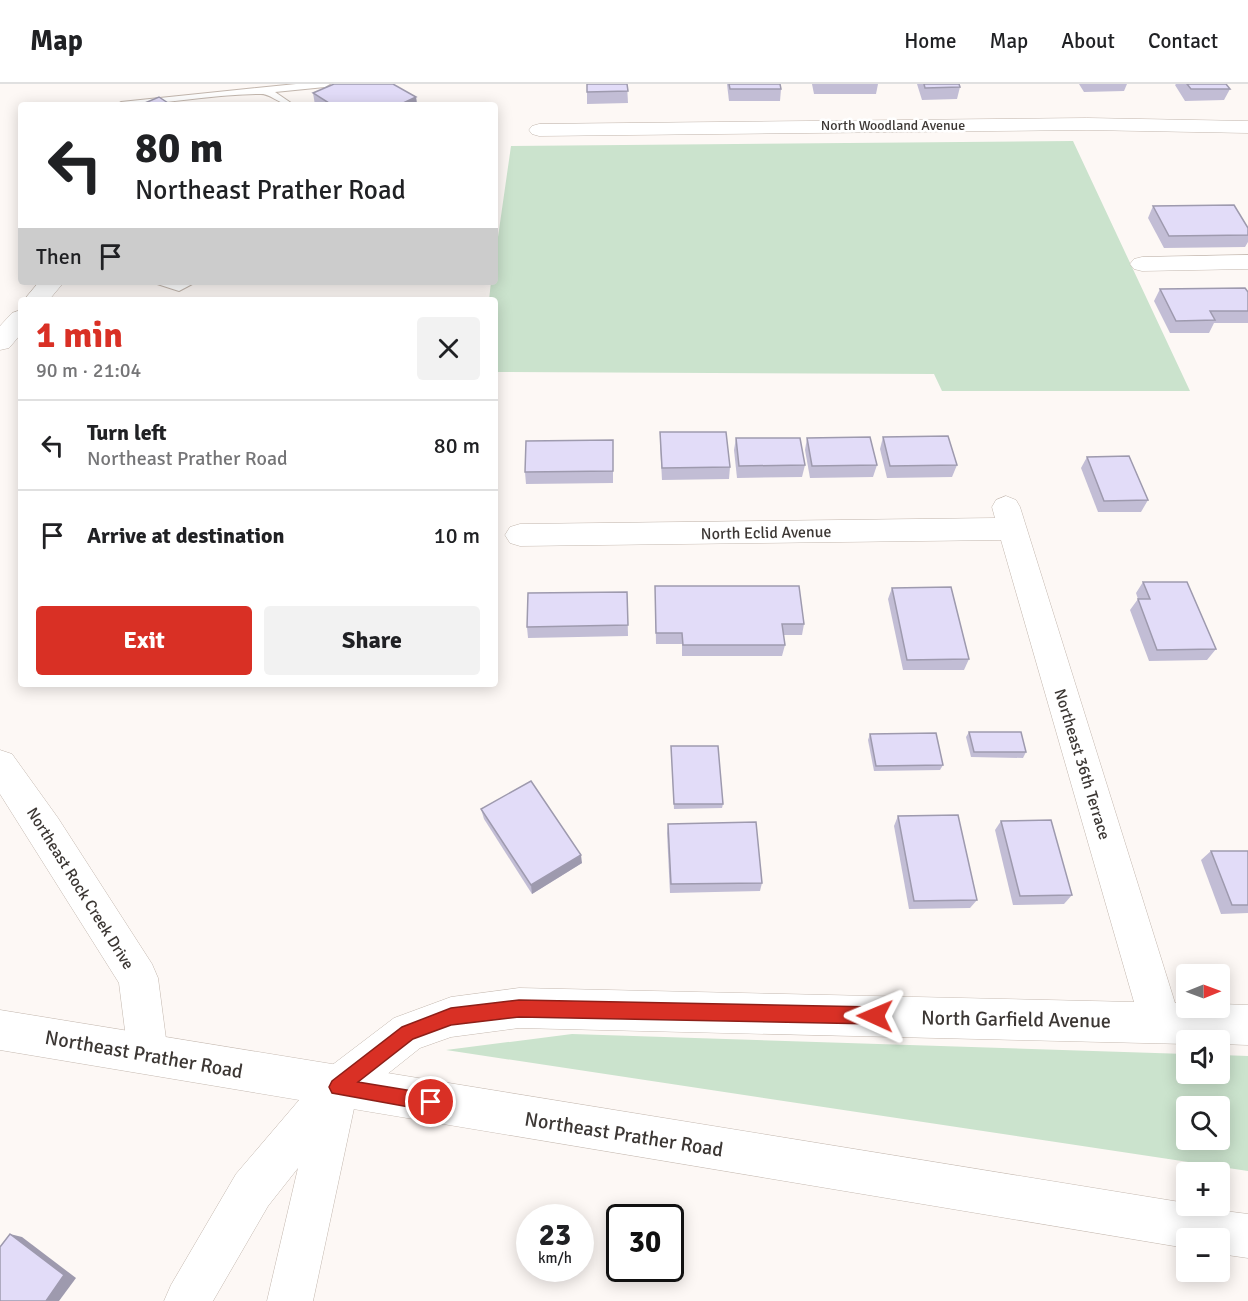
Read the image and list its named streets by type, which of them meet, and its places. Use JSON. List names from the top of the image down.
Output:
{
  "streets": {
    "street": [
      "North Woodland Avenue",
      "North Eclid Avenue",
      "Northeast 36th Terrace",
      "Northeast Rock Creek Drive",
      "North Garfield Avenue",
      "Northeast Prather Road"
    ]
  },
  "crossings": [
    ["North Eclid Avenue", "Northeast 36th Terrace"],
    ["Northeast 36th Terrace", "North Garfield Avenue"],
    ["Northeast Rock Creek Drive", "Northeast Prather Road"],
    ["North Garfield Avenue", "Northeast Prather Road"]
  ],
  "north": "right",
  "page": {
    "header": "Map",
    "nav": [
      "Home",
      "Map",
      "About",
      "Contact"
    ],
    "turn": ["80 m", "Northeast Prather Road"],
    "then": "Then",
    "heading": ["1 min", "90 m · 21:04"],
    "list": [
      {
        "name": "Turn left",
        "note": "Northeast Prather Road",
        "value": "80 m"
      },
      {
        "name": "Arrive at destination",
        "value": "10 m"
      }
    ],
    "buttons": ["Exit", "Share"],
    "map_buttons": ["+", "−"],
    "speed": "23 km/h",
    "limit": "30"
  }
}
